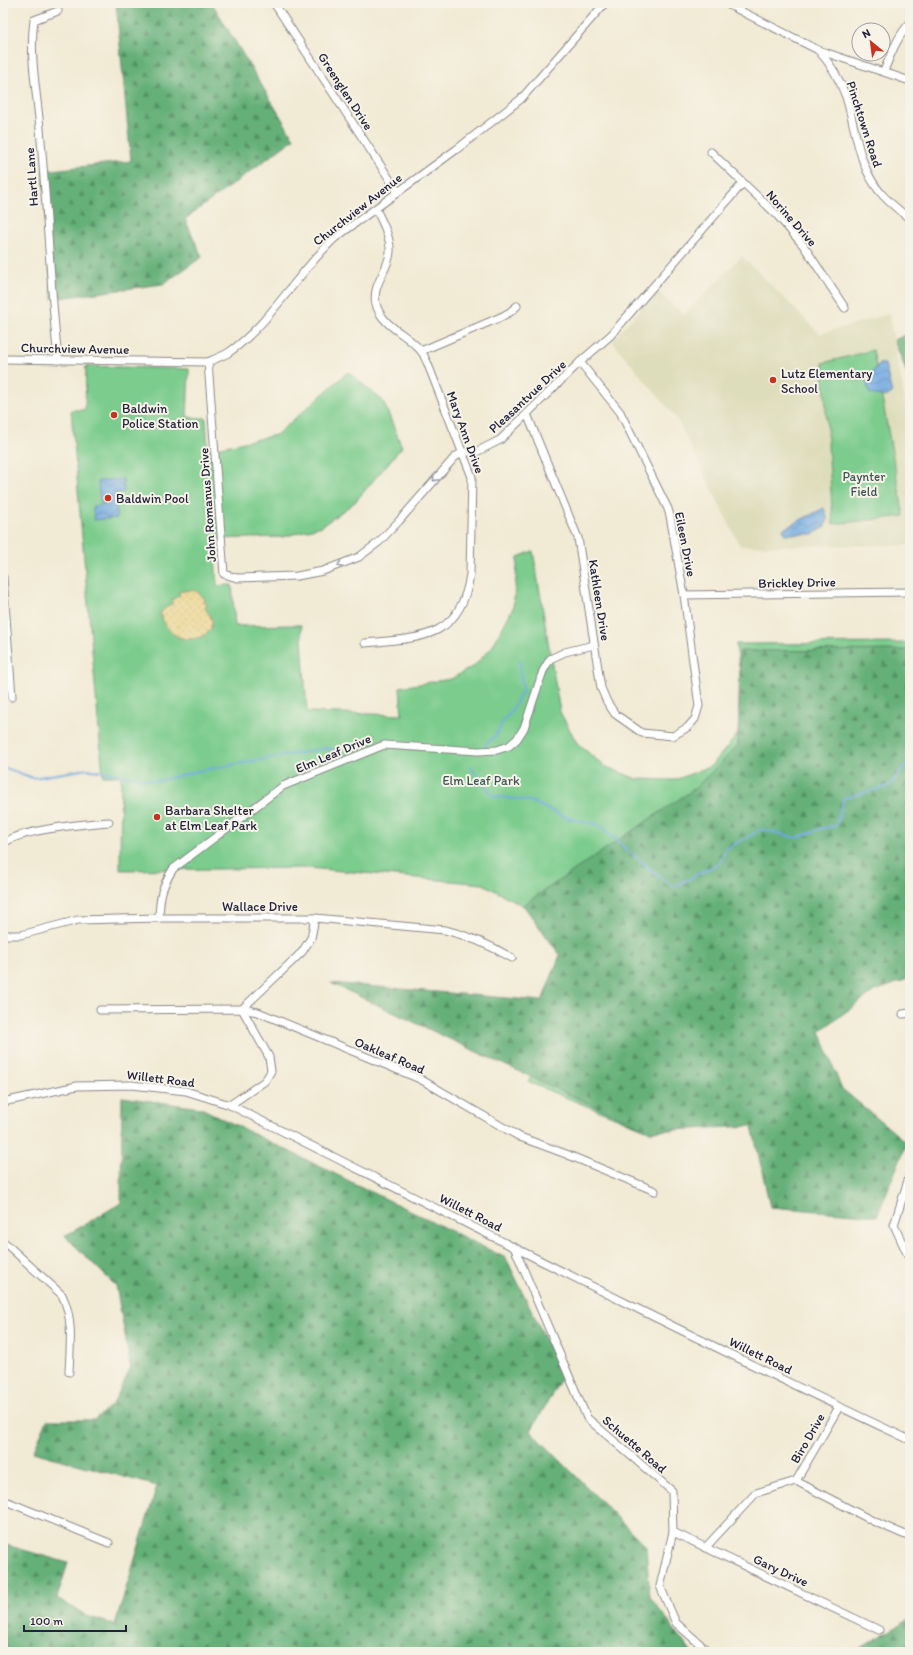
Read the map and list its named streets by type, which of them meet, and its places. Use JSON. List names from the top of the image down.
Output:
{
  "streets": {
    "street": [
      "Greenglen Drive",
      "Pinchtown Road",
      "Hartl Lane",
      "Churchview Avenue",
      "Norine Drive",
      "Pleasantvue Drive",
      "Mary Ann Drive",
      "John Romanus Drive",
      "Eileen Drive",
      "Brickley Drive",
      "Kathleen Drive",
      "Elm Leaf Drive",
      "Wallace Drive",
      "Oakleaf Road",
      "Willett Road",
      "Biro Drive",
      "Schuette Road",
      "Gary Drive"
    ]
  },
  "crossings": [
    ["Greenglen Drive", "Churchview Avenue"],
    ["Hartl Lane", "Churchview Avenue"],
    ["Churchview Avenue", "Mary Ann Drive"],
    ["Churchview Avenue", "John Romanus Drive"],
    ["Norine Drive", "Pleasantvue Drive"],
    ["Pleasantvue Drive", "Mary Ann Drive"],
    ["Pleasantvue Drive", "John Romanus Drive"],
    ["Pleasantvue Drive", "Eileen Drive"],
    ["Pleasantvue Drive", "Kathleen Drive"],
    ["Eileen Drive", "Brickley Drive"],
    ["Eileen Drive", "Kathleen Drive"],
    ["Kathleen Drive", "Elm Leaf Drive"],
    ["Elm Leaf Drive", "Wallace Drive"],
    ["Willett Road", "Biro Drive"],
    ["Willett Road", "Schuette Road"],
    ["Schuette Road", "Gary Drive"]
  ],
  "one_way": ["Pleasantvue Drive"],
  "parks": ["Paynter Field", "Elm Leaf Park"],
  "places": [
    "Lutz Elementary School",
    "Baldwin Police Station",
    "Baldwin Pool",
    "Barbara Shelter at Elm Leaf Park"
  ],
  "scale_bar": "100 m",
  "north": "top left"
}
